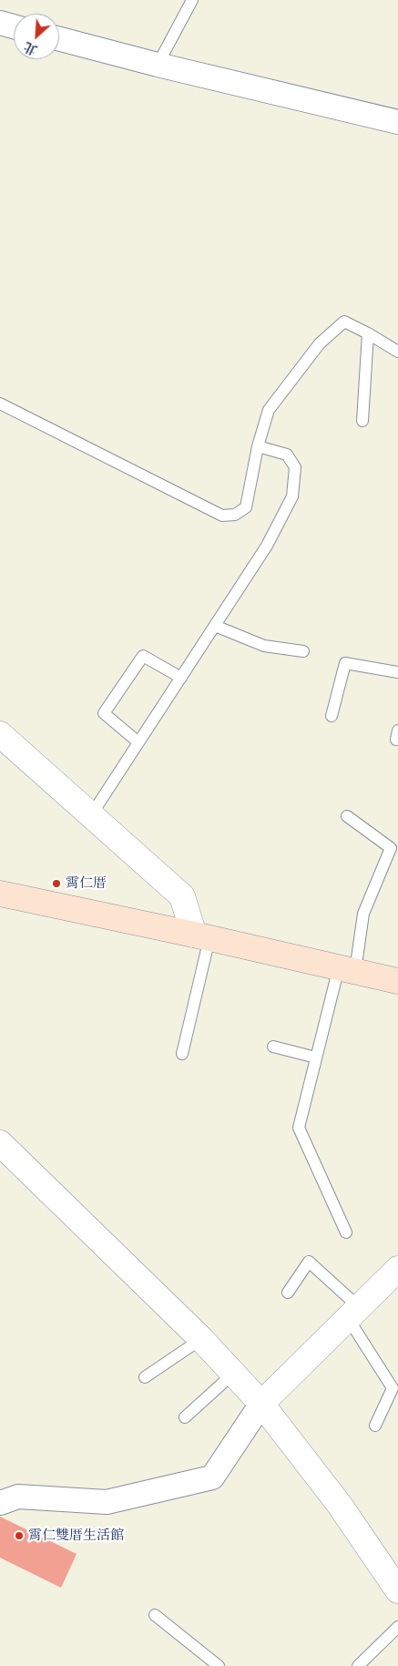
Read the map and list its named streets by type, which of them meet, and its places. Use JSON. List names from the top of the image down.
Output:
{
  "places": ["霄仁厝", "霄仁雙厝生活館"],
  "north": "bottom left"
}
